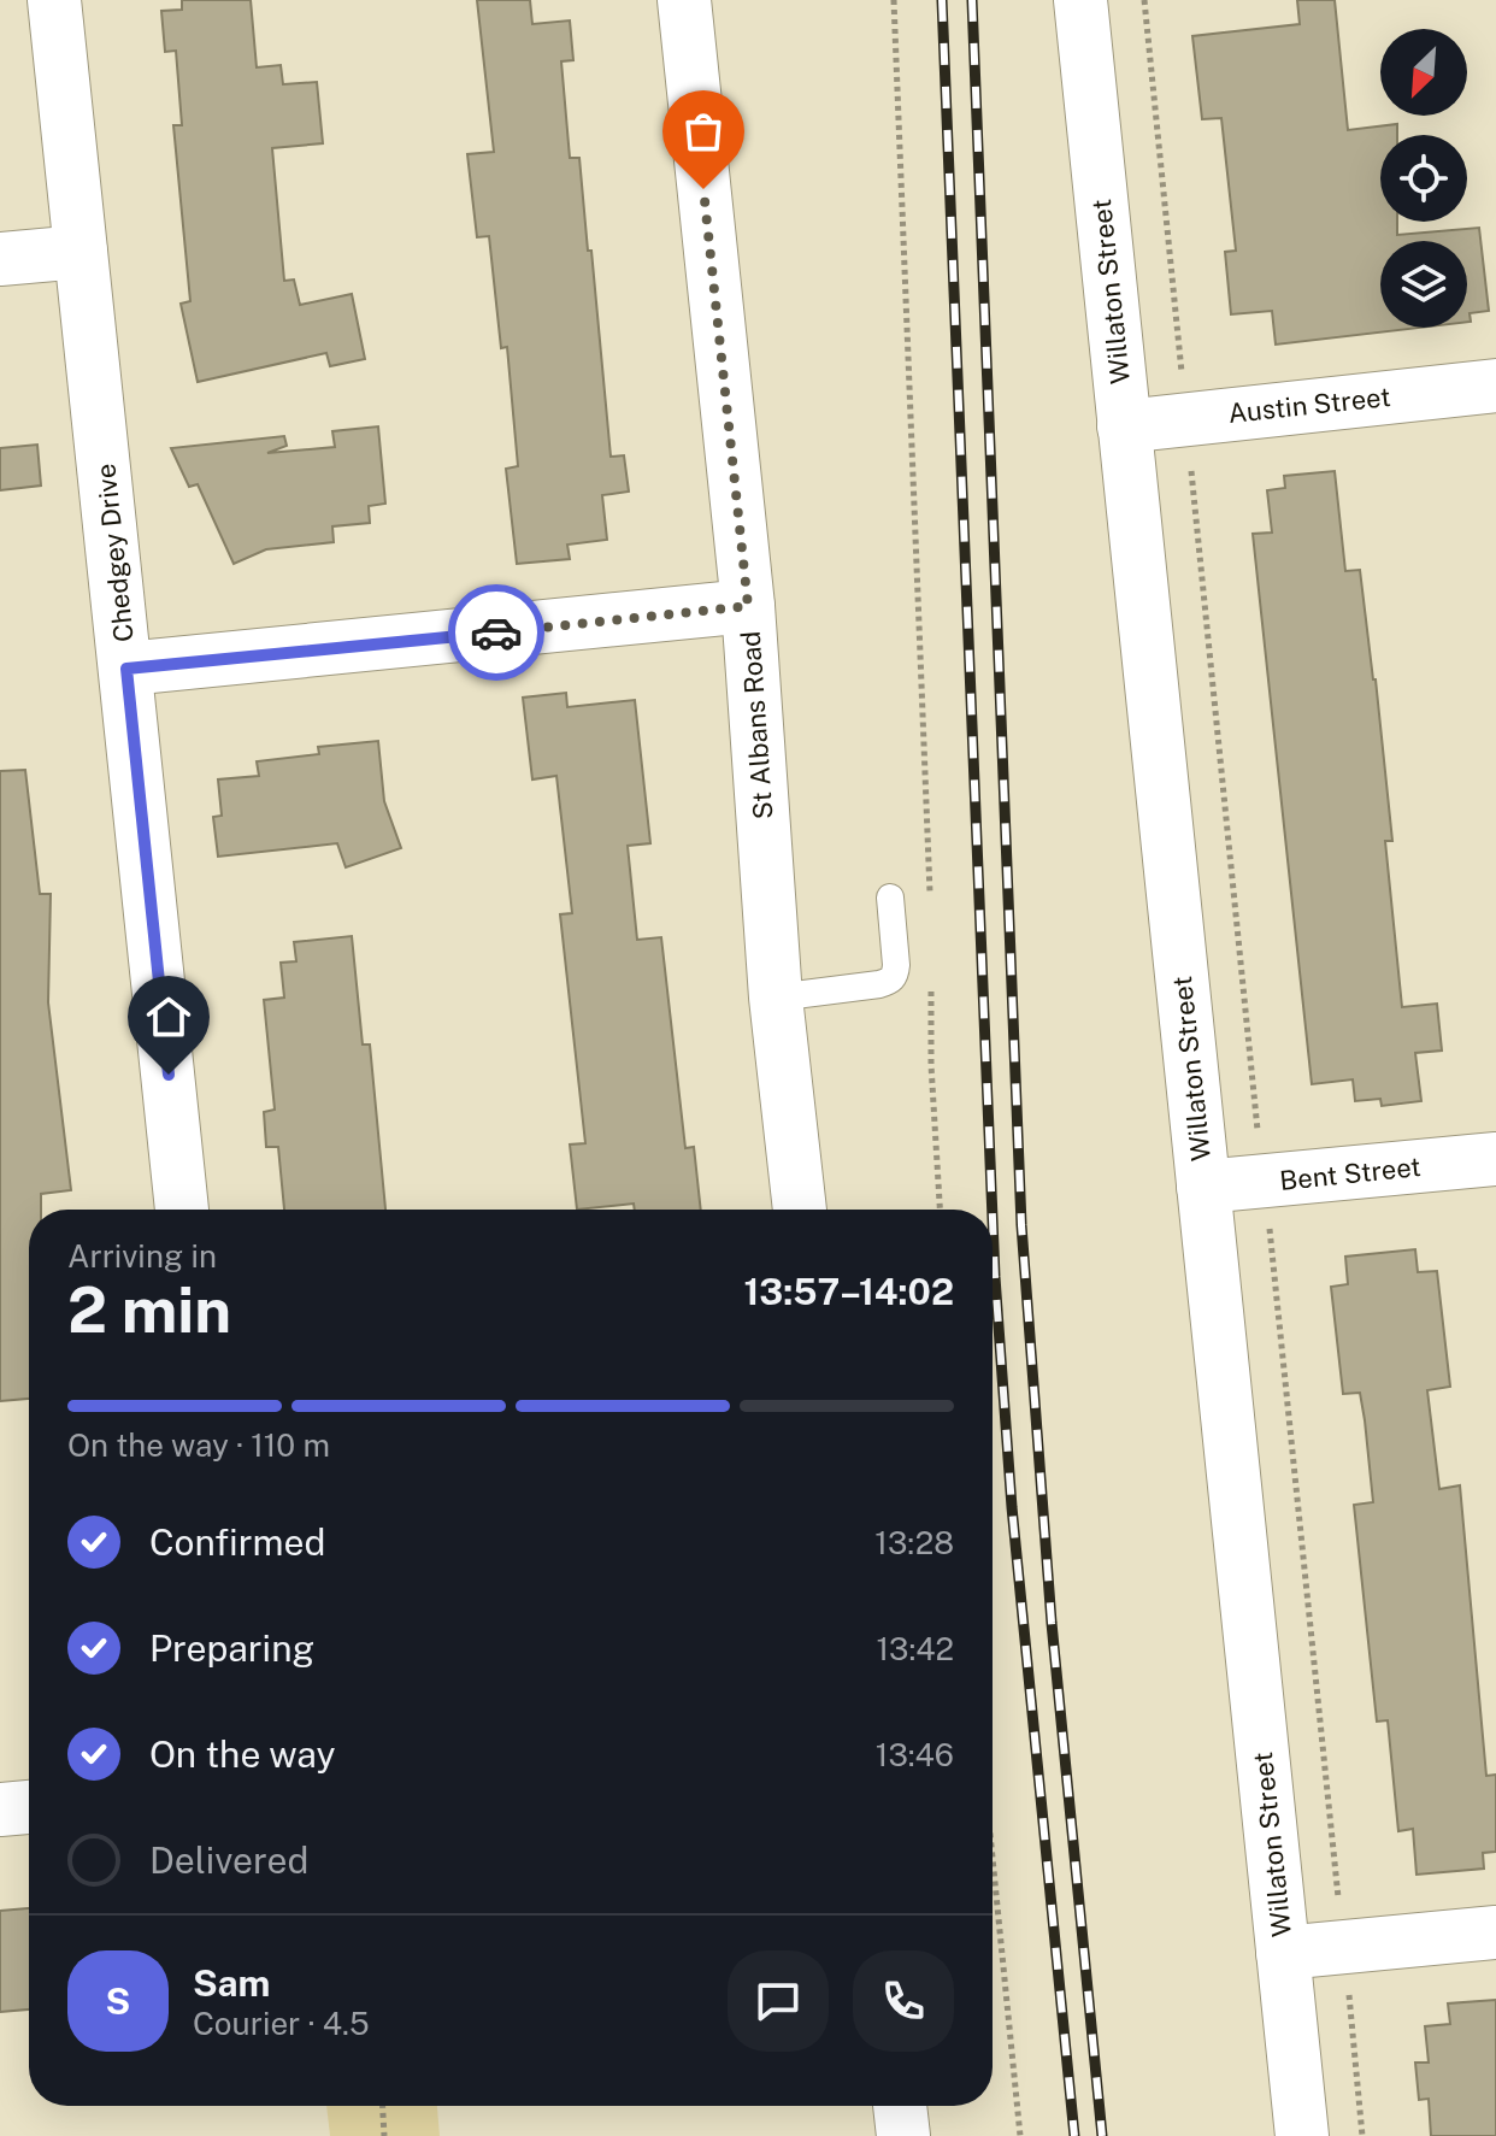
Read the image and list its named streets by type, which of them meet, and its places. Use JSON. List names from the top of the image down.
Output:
{
  "streets": {
    "street": [
      "Willaton Street",
      "Austin Street",
      "Chedgey Drive",
      "St Albans Road",
      "Bent Street"
    ]
  },
  "crossings": [
    ["Willaton Street", "Austin Street"],
    ["Willaton Street", "Bent Street"]
  ],
  "north": "bottom left",
  "page": {
    "heading": ["2 min", "Arriving in", "13:57–14:02"],
    "panel": ["Sam", "Courier · 4.5"],
    "bar": "On the way · 110 m",
    "list": [
      ["Confirmed", "13:28"],
      ["Preparing", "13:42"],
      ["On the way", "13:46"],
      "Delivered"
    ],
    "round": "S"
  }
}
